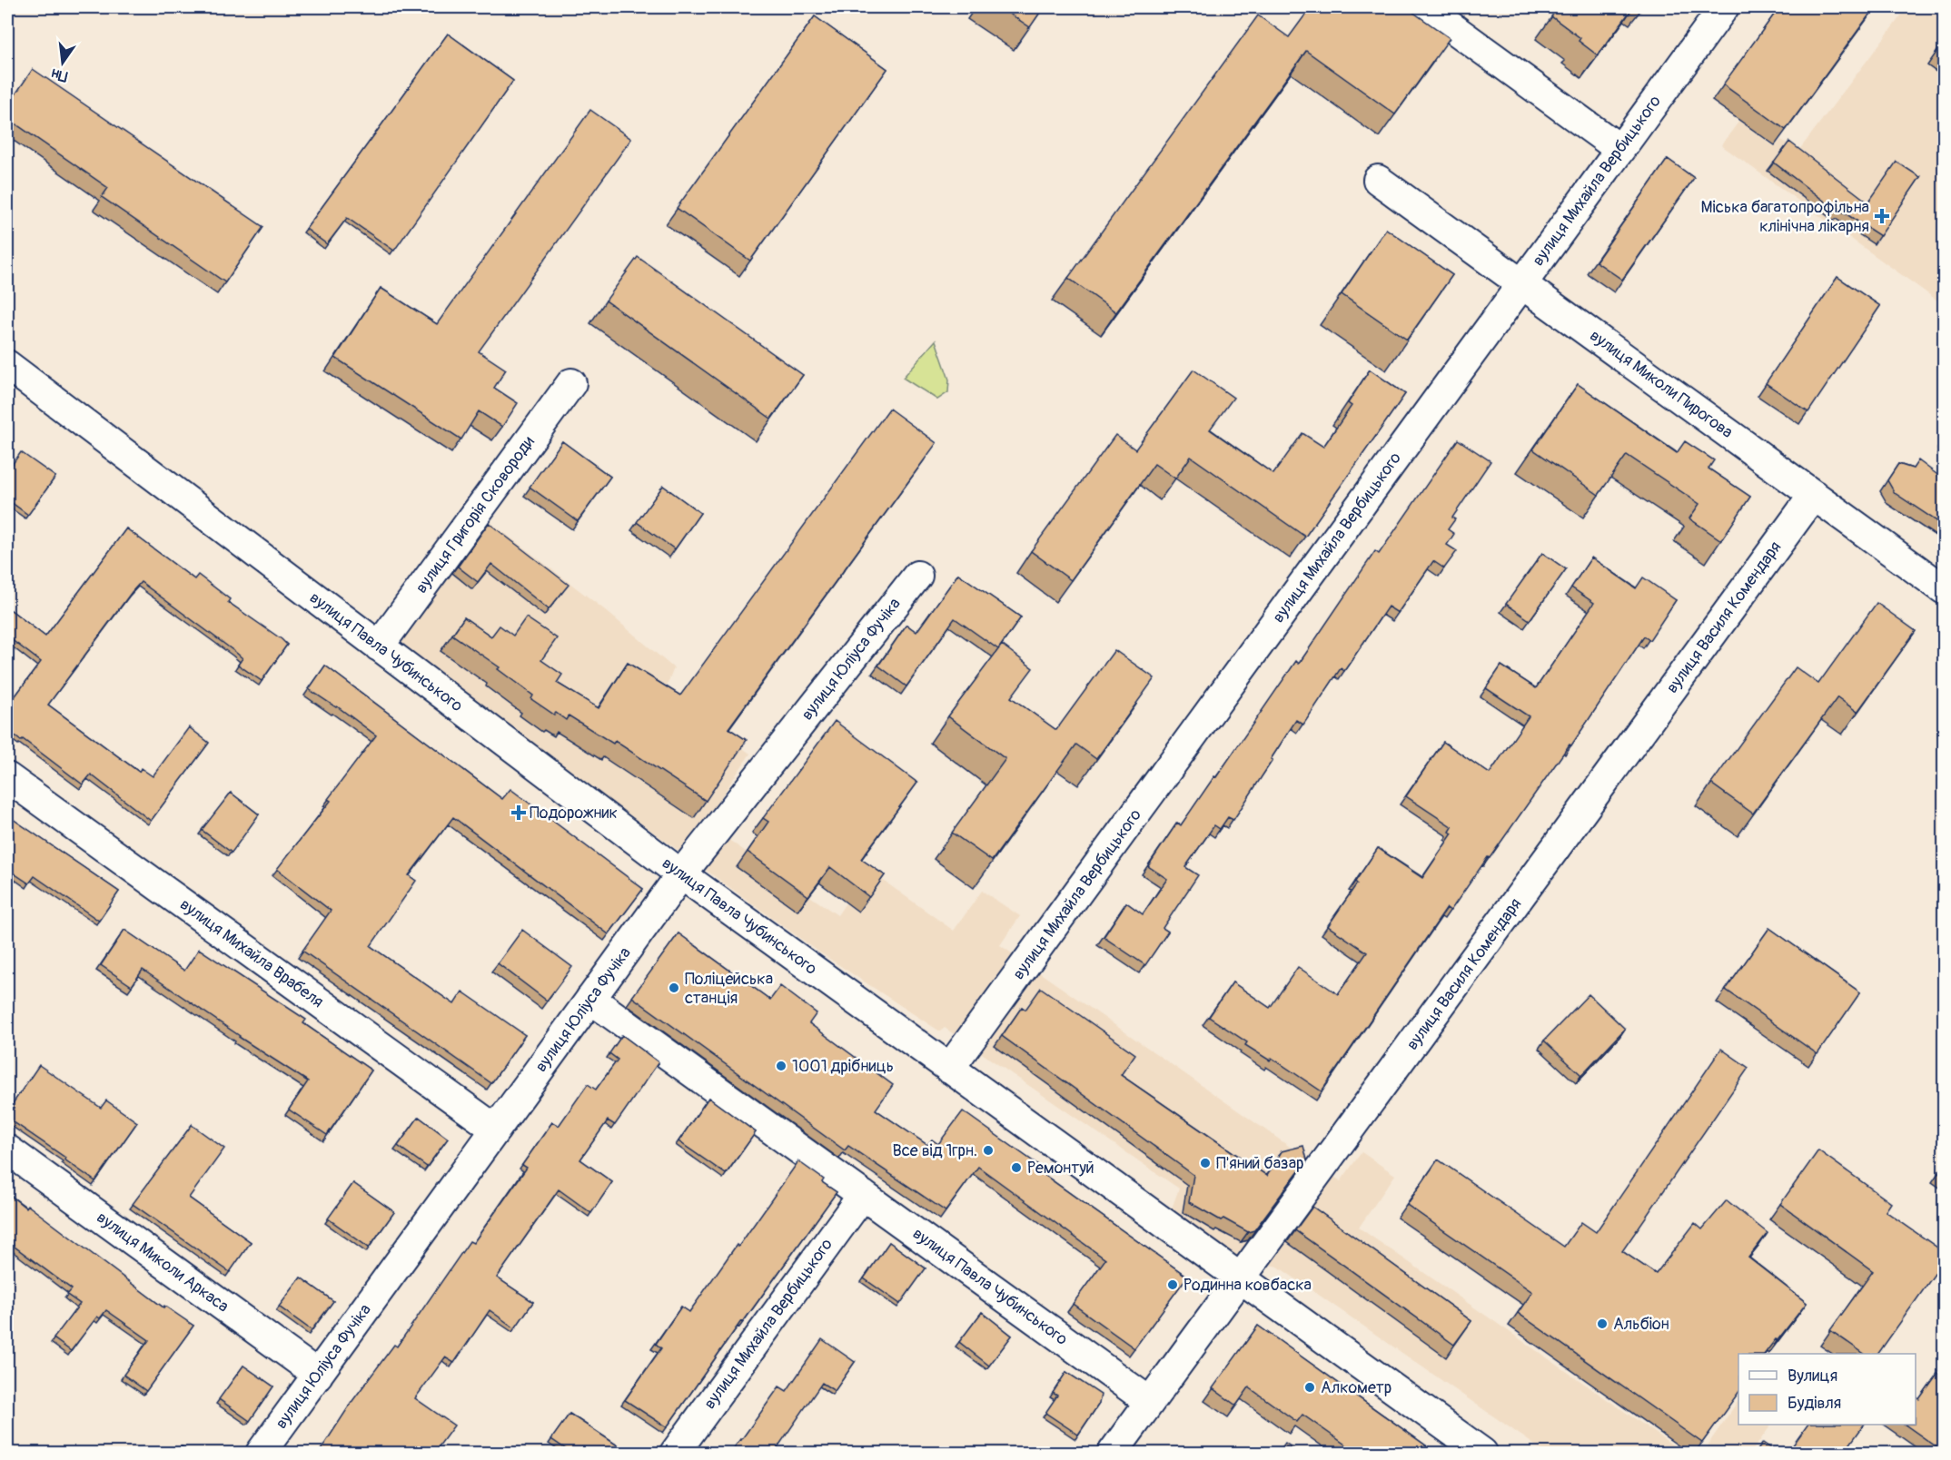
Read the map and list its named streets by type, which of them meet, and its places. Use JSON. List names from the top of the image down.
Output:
{
  "streets": {
    "street": [
      "вулиця Михайла Вербицького",
      "вулиця Миколи Пирогова",
      "вулиця Григорія Сковороди",
      "вулиця Василя Комендаря",
      "вулиця Павла Чубинського",
      "вулиця Юліуса Фучіка",
      "вулиця Михайла Врабеля",
      "вулиця Миколи Аркаса"
    ]
  },
  "crossings": [
    ["вулиця Михайла Вербицького", "вулиця Миколи Пирогова"],
    ["вулиця Михайла Вербицького", "вулиця Павла Чубинського"],
    ["вулиця Миколи Пирогова", "вулиця Василя Комендаря"],
    ["вулиця Григорія Сковороди", "вулиця Павла Чубинського"],
    ["вулиця Василя Комендаря", "вулиця Павла Чубинського"],
    ["вулиця Павла Чубинського", "вулиця Юліуса Фучіка"],
    ["вулиця Юліуса Фучіка", "вулиця Михайла Врабеля"],
    ["вулиця Юліуса Фучіка", "вулиця Миколи Аркаса"]
  ],
  "places": {
    "health": ["Міська багатопрофільна клінічна лікарня", "Подорожник"],
    "other": [
      "Поліцейська станція",
      "1001 дрібниць",
      "Все від 1грн.",
      "П'яний базар",
      "Ремонтуй",
      "Родинна ковбаска",
      "Альбіон",
      "Алкометр"
    ]
  },
  "legend": ["Вулиця", "Будівля"],
  "north": "bottom"
}
